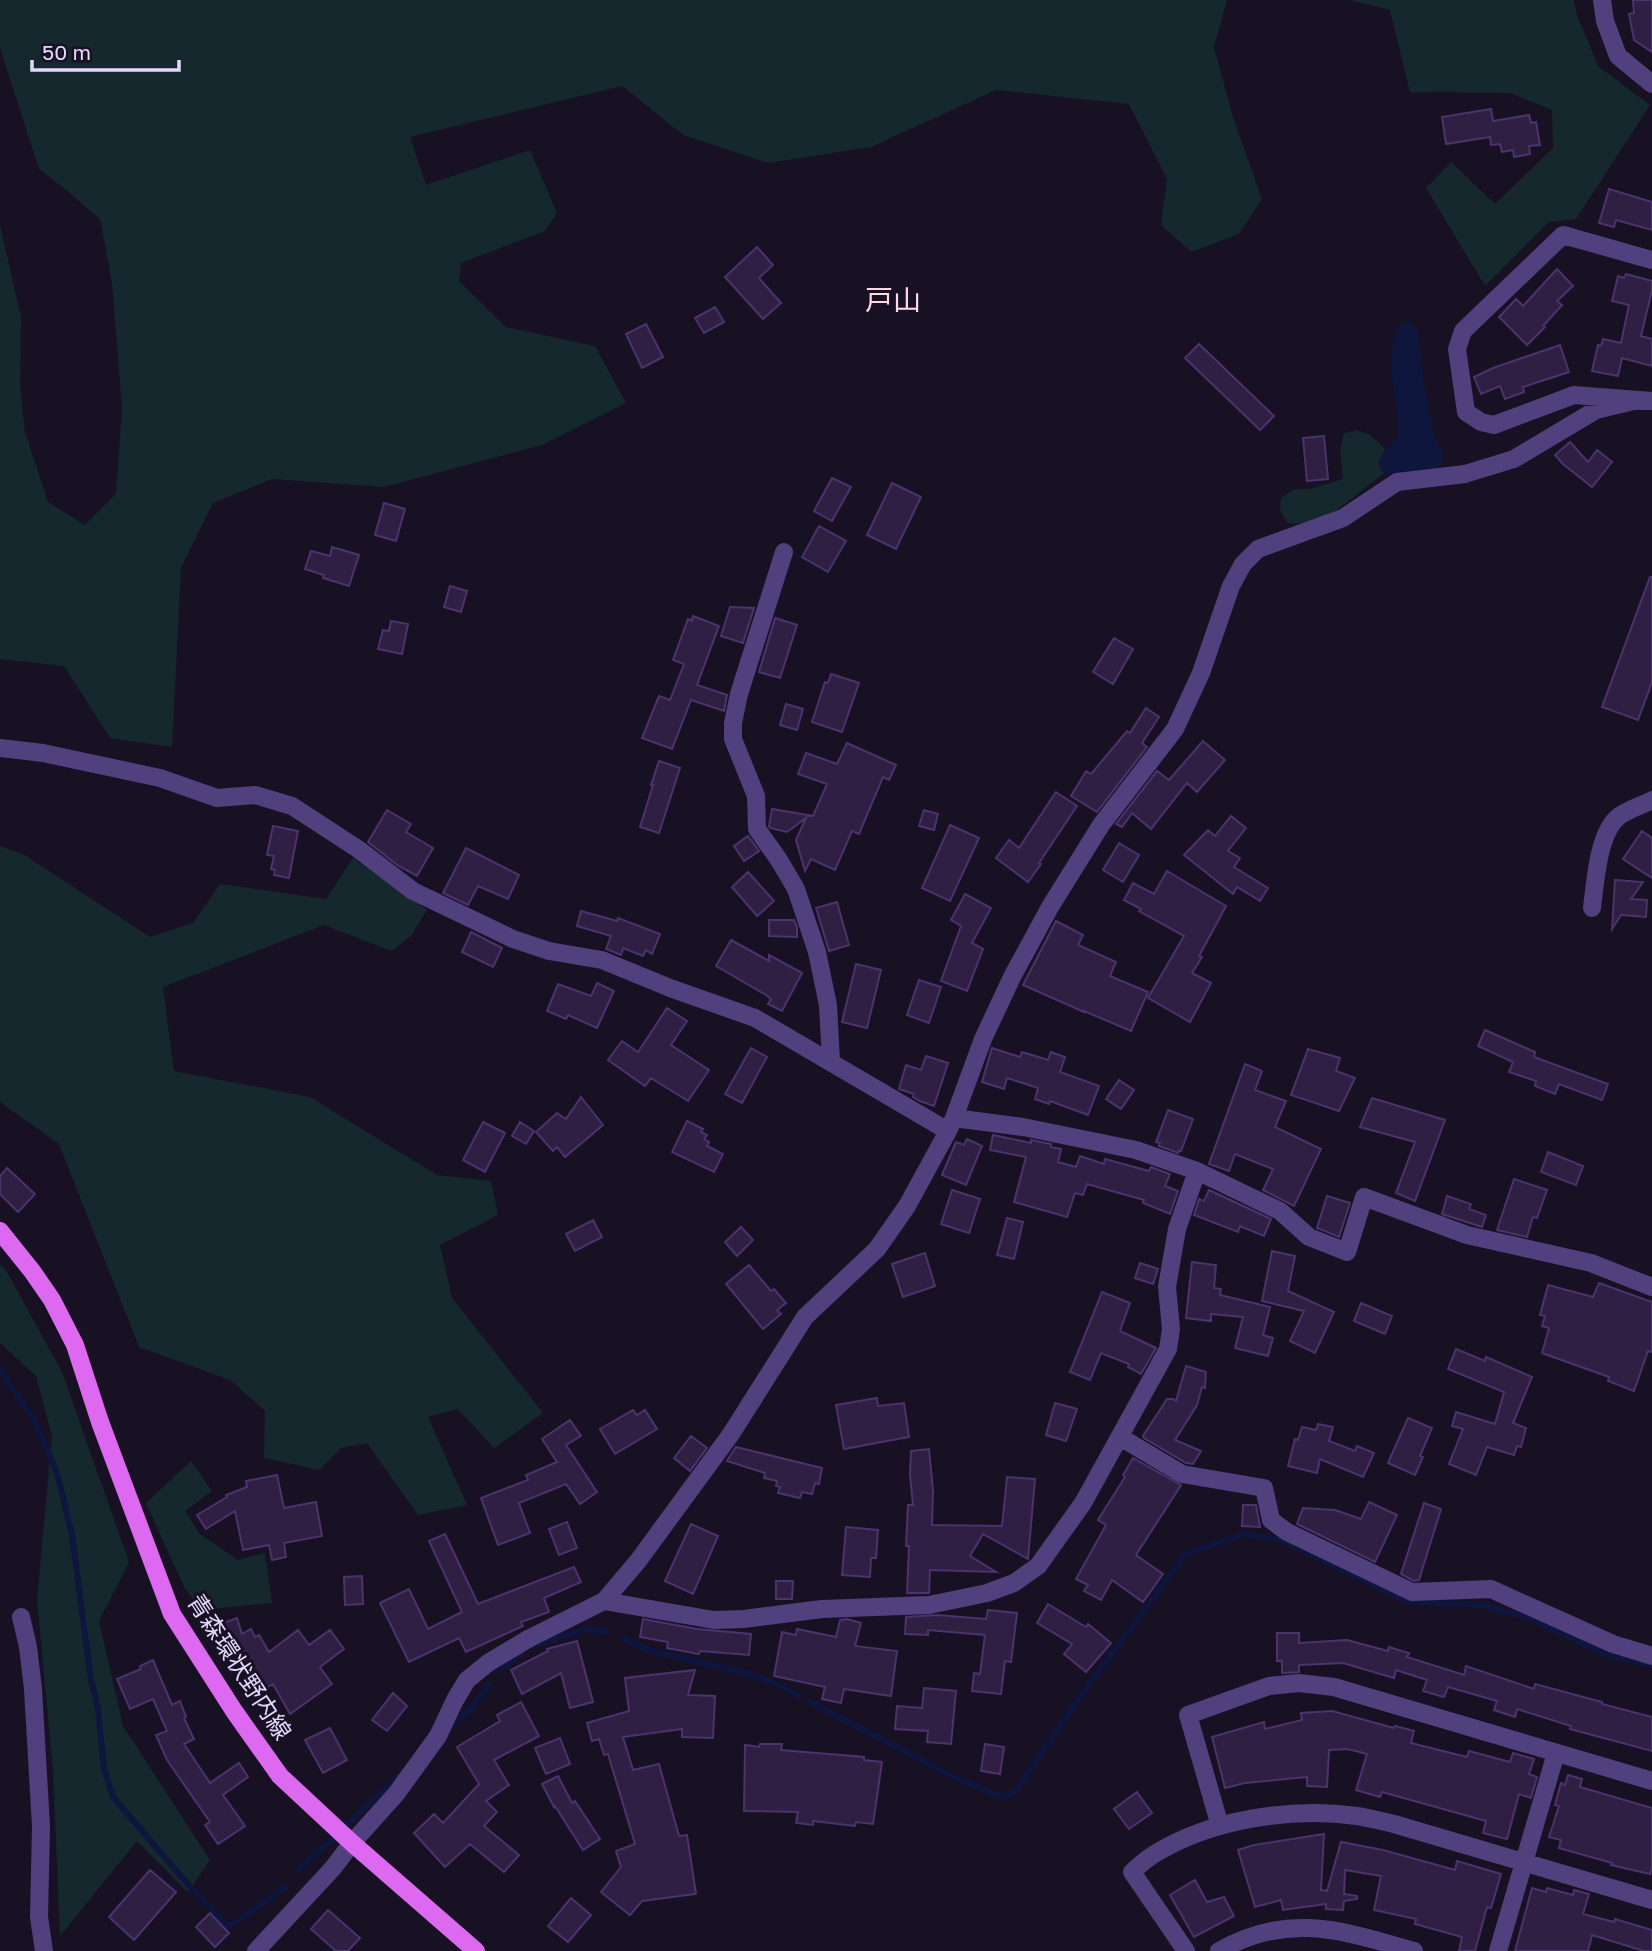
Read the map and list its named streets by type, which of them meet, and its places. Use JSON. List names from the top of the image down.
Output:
{
  "streets": {
    "main road": ["青森環状野内線"]
  },
  "districts": ["戸山"],
  "scale_bar": "50 m"
}
